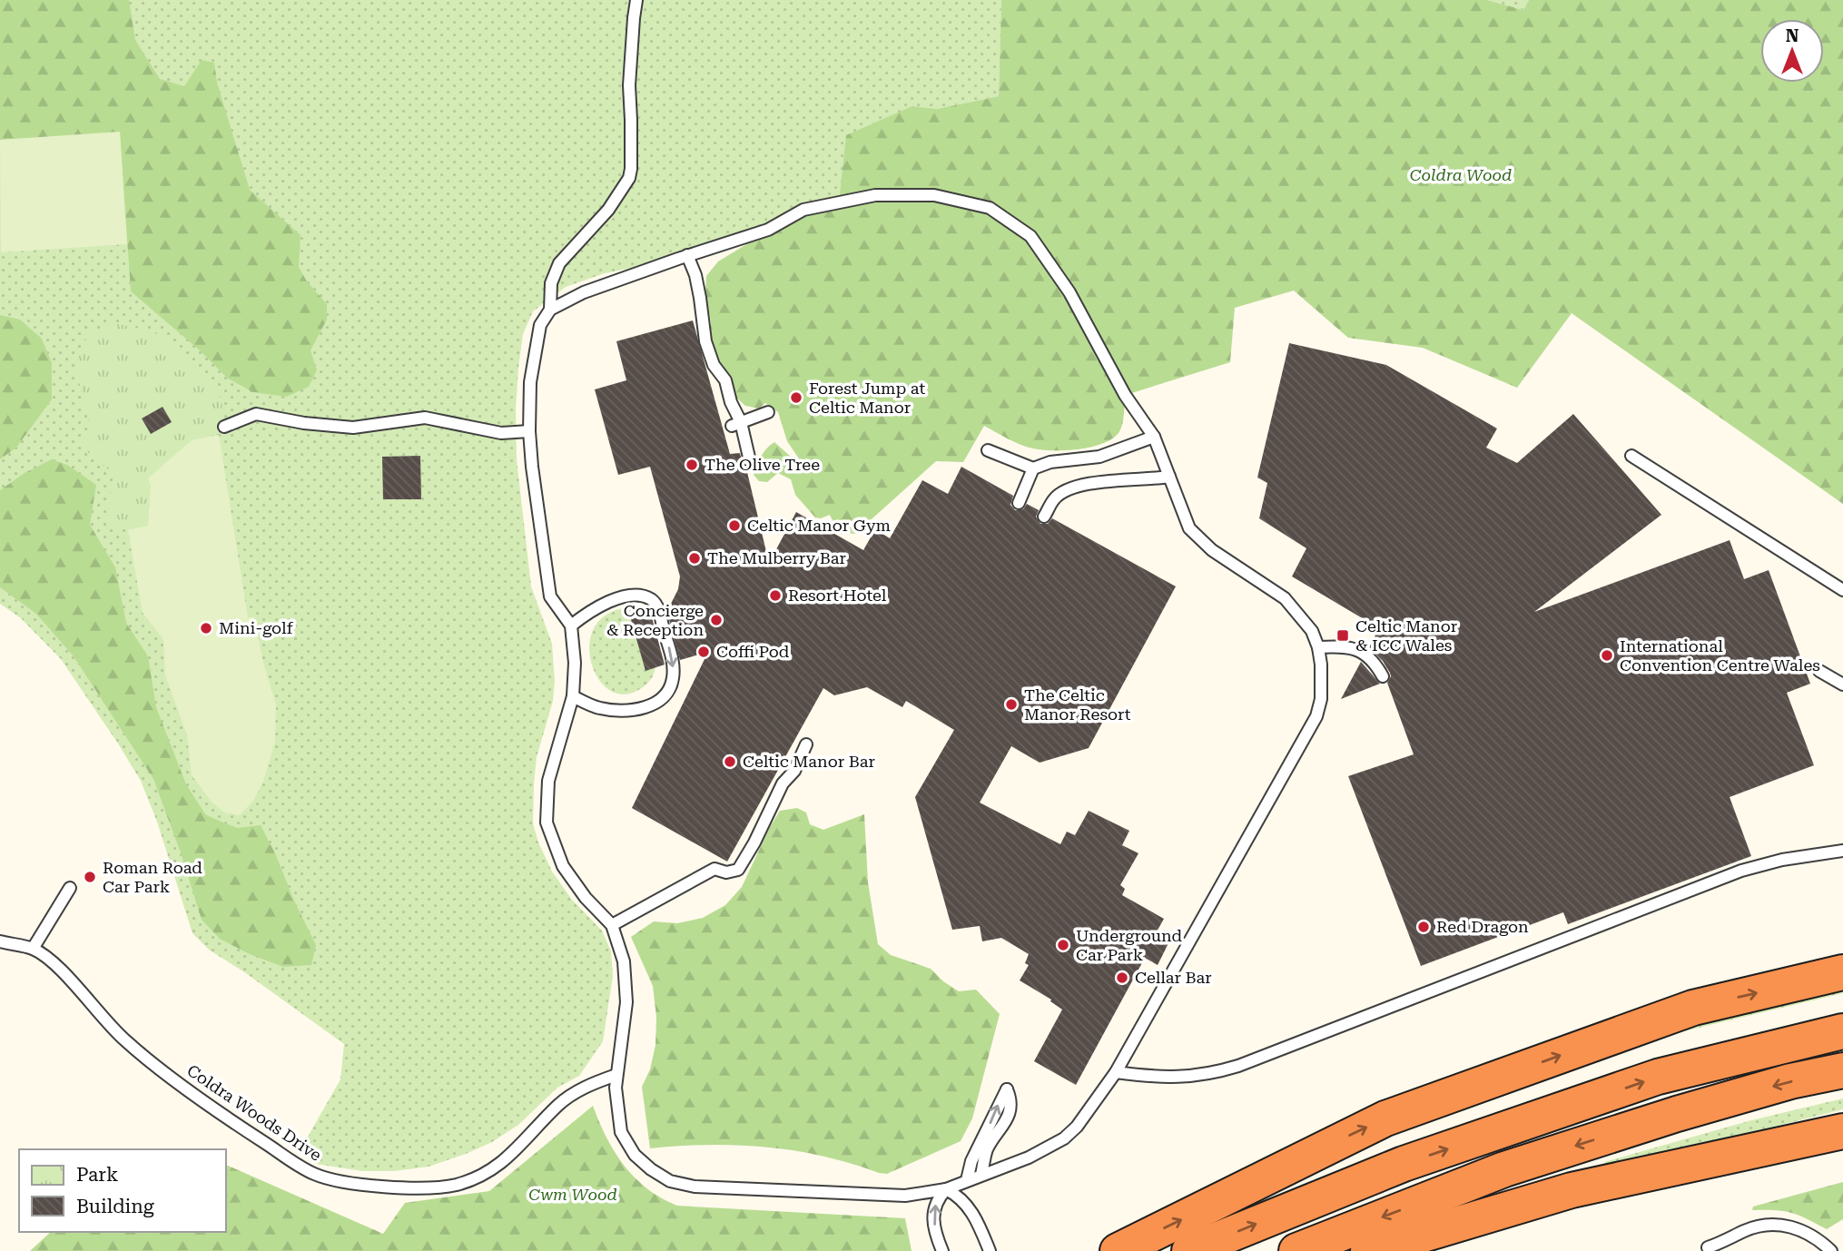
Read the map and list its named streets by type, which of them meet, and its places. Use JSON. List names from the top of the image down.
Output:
{
  "streets": {
    "lane": ["Coldra Woods Drive"]
  },
  "parks": ["Coldra Wood", "Cwm Wood"],
  "places": {
    "other": [
      "Forest Jump at Celtic Manor",
      "The Olive Tree",
      "Celtic Manor Gym",
      "The Mulberry Bar",
      "Resort Hotel",
      "Concierge & Reception",
      "Mini-golf",
      "Coffi Pod",
      "International Convention Centre Wales",
      "The Celtic Manor Resort",
      "Celtic Manor Bar",
      "Roman Road Car Park",
      "Red Dragon",
      "Underground Car Park",
      "Cellar Bar"
    ],
    "transit": ["Celtic Manor & ICC Wales"]
  },
  "legend": ["Park", "Building"],
  "north": "top"
}
